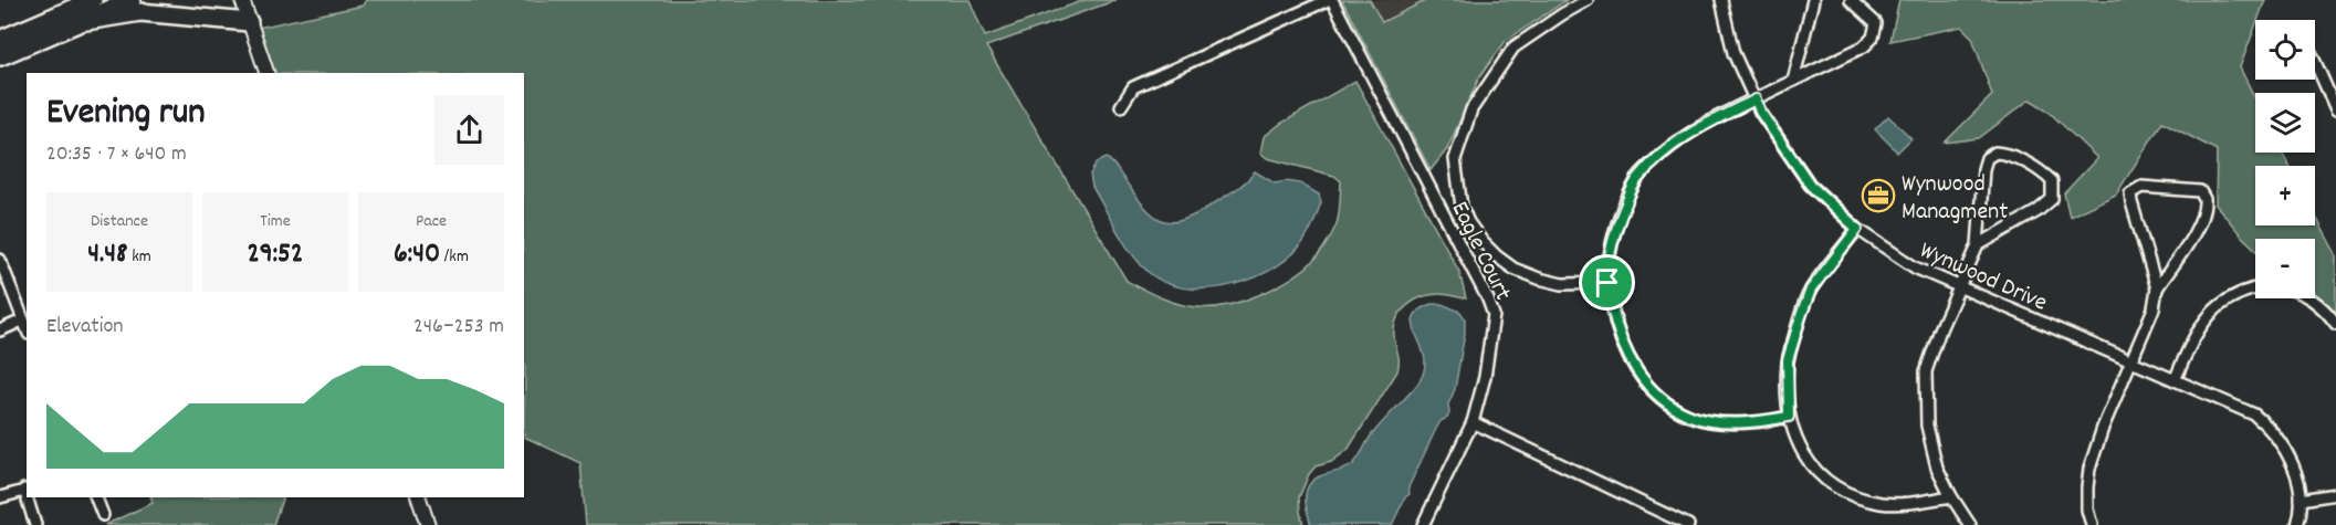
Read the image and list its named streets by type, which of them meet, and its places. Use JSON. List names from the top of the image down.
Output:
{
  "streets": {
    "street": ["Eagle Court", "Wynwood Drive"]
  },
  "places": {
    "office": ["Wynwood Managment"]
  },
  "page": {
    "map_buttons": ["+", "−"],
    "heading": ["Evening run", "20:35 · 7 × 640 m"],
    "stats": [
      ["Distance", "4.48 km"],
      ["Time", "29:52"],
      ["Pace", "6:40 /km"]
    ],
    "chart": ["Elevation", "246–253 m"]
  }
}
